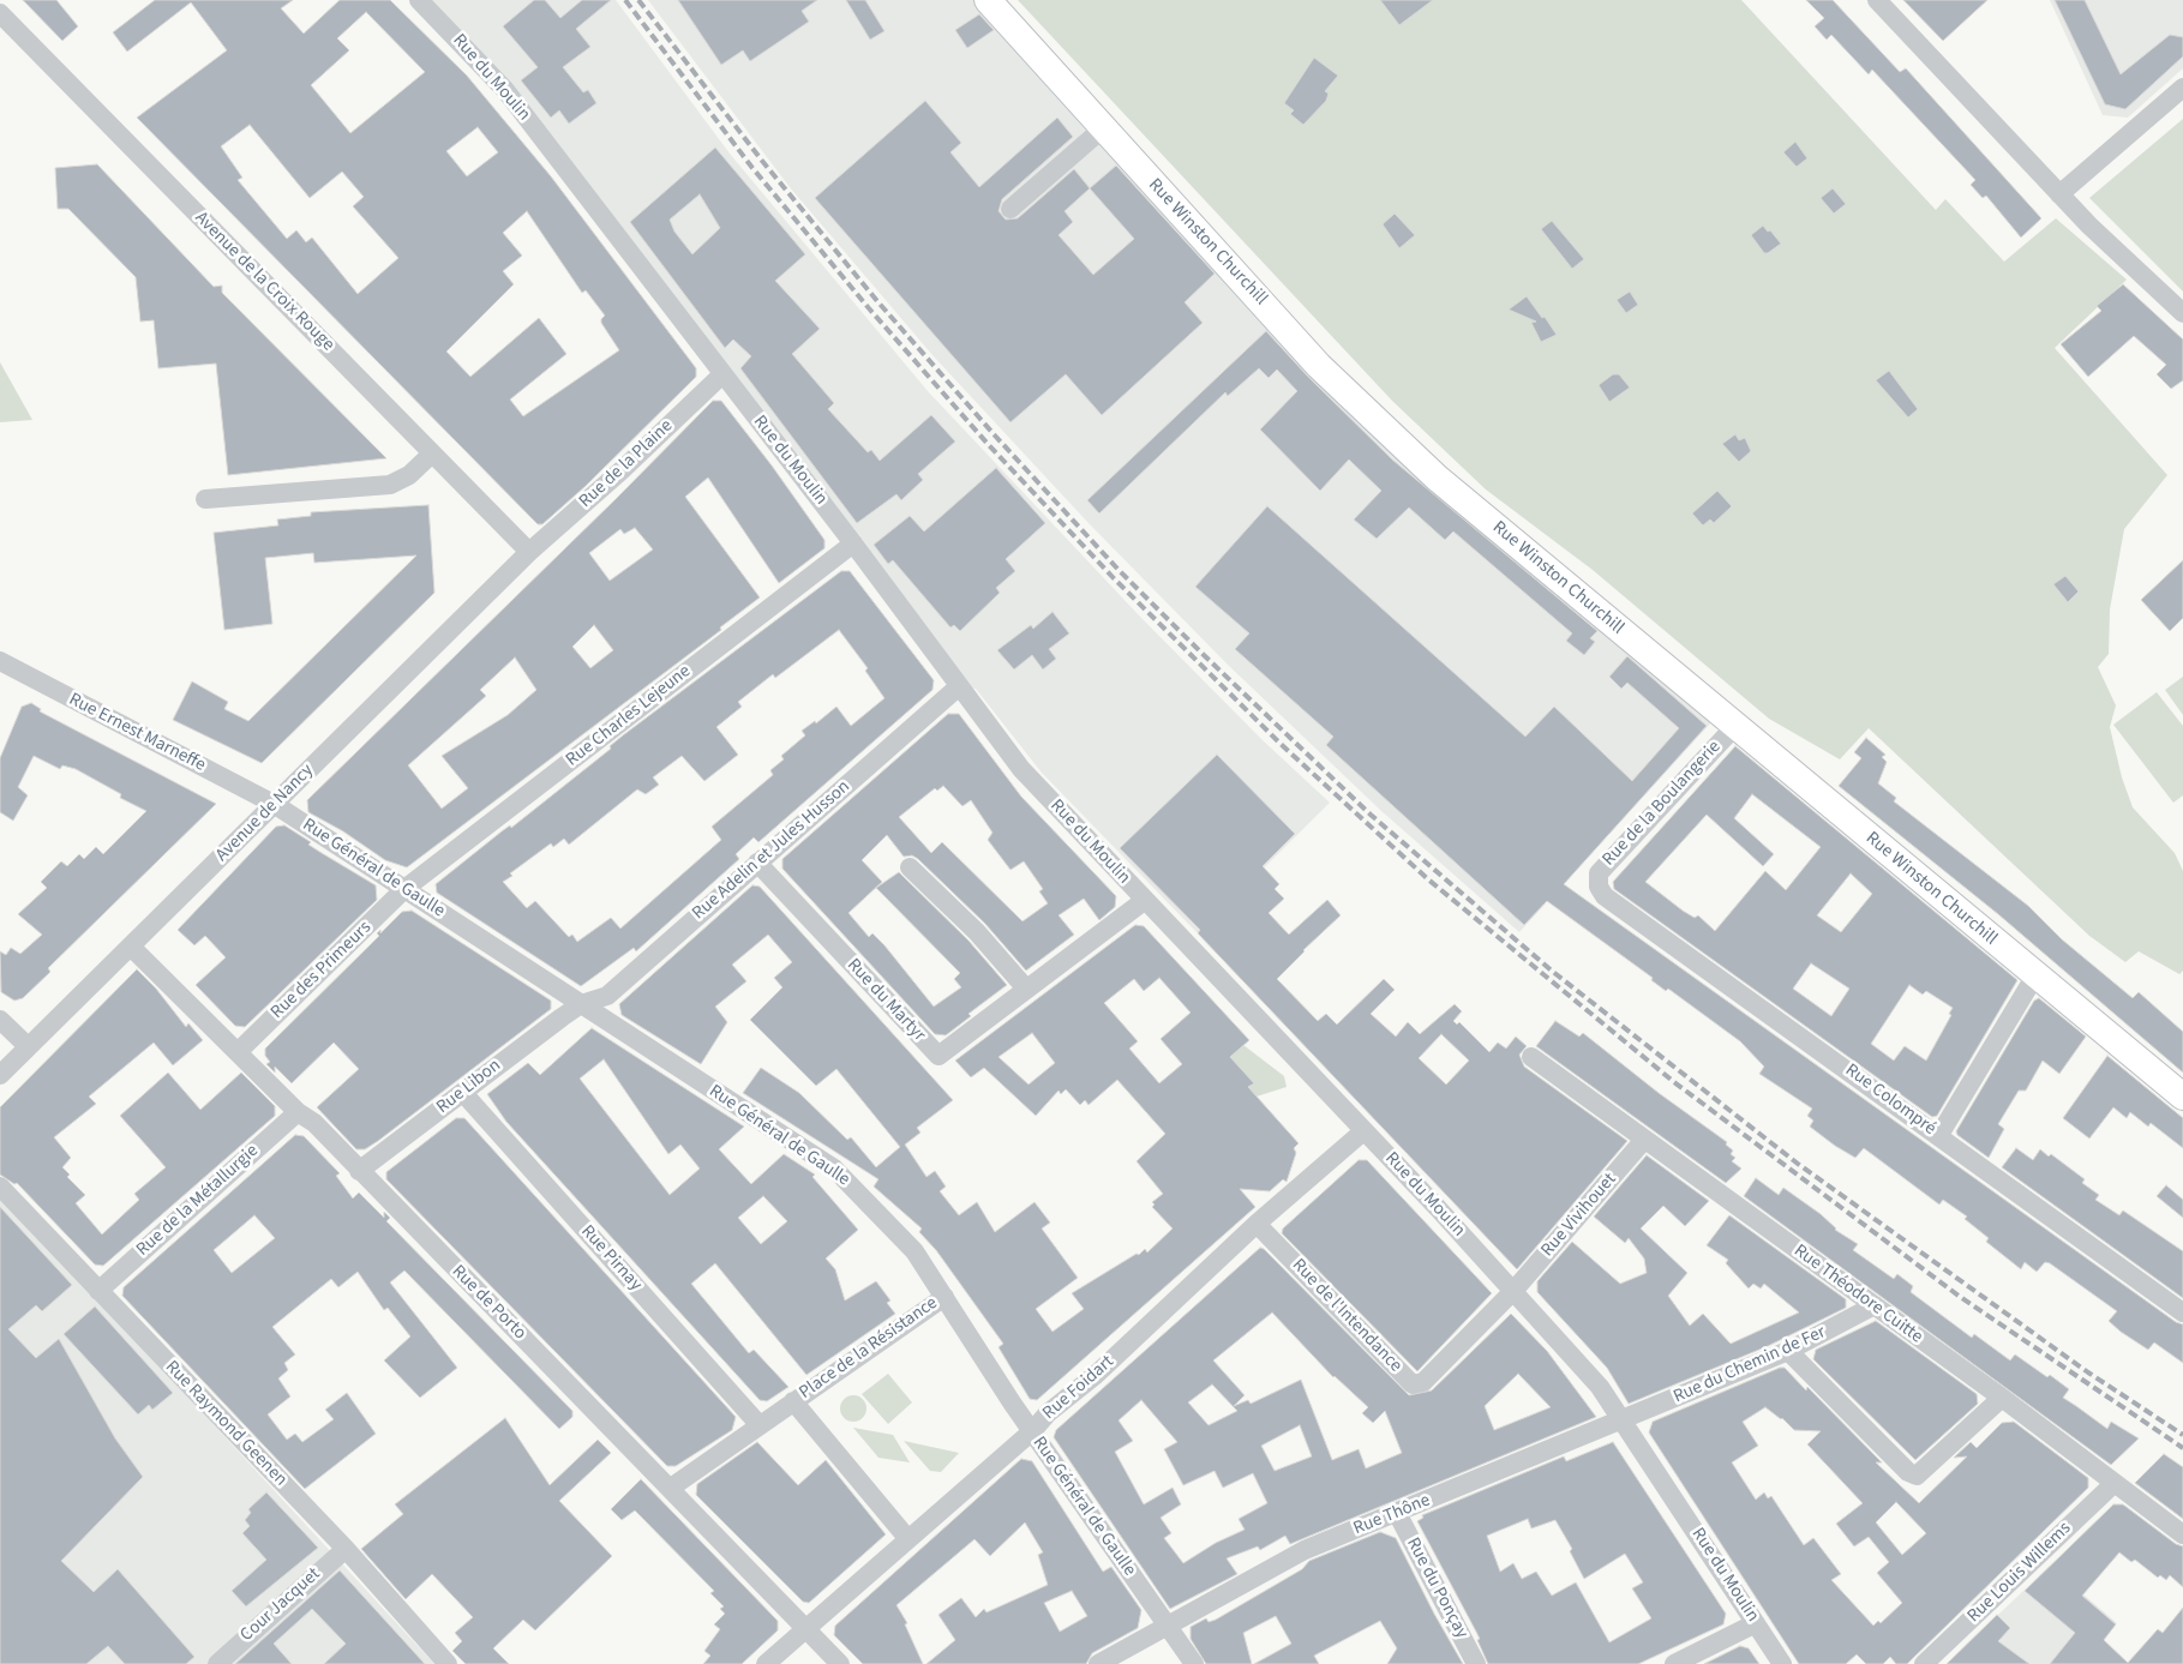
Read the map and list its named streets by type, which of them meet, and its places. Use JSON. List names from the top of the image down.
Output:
{
  "streets": {
    "main road": ["Rue Winston Churchill"],
    "street": [
      "Rue du Moulin",
      "Avenue de la Croix Rouge",
      "Rue de la Plaine",
      "Rue Charles Lejeune",
      "Rue Ernest Marneffe",
      "Rue de la Boulangerie",
      "Avenue de Nancy",
      "Rue Adelin et Jules Husson",
      "Rue Général de Gaulle",
      "Rue des Primeurs",
      "Rue du Martyr",
      "Rue Libon",
      "Rue Colompré",
      "Rue de la Métallurgie",
      "Rue Vivihouet",
      "Rue Pirnay",
      "Rue Théodore Cuitte",
      "Rue de Porto",
      "Rue de l'Intendance",
      "Place de la Résistance",
      "Rue du Chemin de Fer",
      "Rue Foidart",
      "Rue Raymond Geenen",
      "Rue Thône",
      "Rue Louis Willems",
      "Rue du Ponçay",
      "Cour Jacquet"
    ]
  },
  "crossings": [
    ["Rue du Moulin", "Rue de la Plaine"],
    ["Rue du Moulin", "Rue Charles Lejeune"],
    ["Rue du Moulin", "Rue Adelin et Jules Husson"],
    ["Rue du Moulin", "Rue du Martyr"],
    ["Rue du Moulin", "Rue Vivihouet"],
    ["Rue du Moulin", "Rue de l'Intendance"],
    ["Rue du Moulin", "Rue du Chemin de Fer"],
    ["Rue du Moulin", "Rue Foidart"],
    ["Rue du Moulin", "Rue Thône"],
    ["Rue Winston Churchill", "Rue de la Boulangerie"],
    ["Avenue de la Croix Rouge", "Rue de la Plaine"],
    ["Avenue de la Croix Rouge", "Avenue de Nancy"],
    ["Rue de la Plaine", "Avenue de Nancy"],
    ["Rue Charles Lejeune", "Rue Général de Gaulle"],
    ["Rue Charles Lejeune", "Rue des Primeurs"],
    ["Rue Ernest Marneffe", "Avenue de Nancy"],
    ["Rue Ernest Marneffe", "Rue Général de Gaulle"],
    ["Rue de la Boulangerie", "Rue Colompré"],
    ["Avenue de Nancy", "Rue Général de Gaulle"],
    ["Avenue de Nancy", "Rue de Porto"],
    ["Rue Adelin et Jules Husson", "Rue Général de Gaulle"],
    ["Rue Adelin et Jules Husson", "Rue du Martyr"],
    ["Rue Adelin et Jules Husson", "Rue Libon"],
    ["Rue Général de Gaulle", "Rue des Primeurs"],
    ["Rue Général de Gaulle", "Rue Libon"],
    ["Rue Général de Gaulle", "Place de la Résistance"],
    ["Rue Général de Gaulle", "Rue Foidart"],
    ["Rue Général de Gaulle", "Rue Thône"],
    ["Rue des Primeurs", "Rue de Porto"],
    ["Rue Libon", "Rue Pirnay"],
    ["Rue Libon", "Rue de Porto"],
    ["Rue de la Métallurgie", "Rue de Porto"],
    ["Rue de la Métallurgie", "Rue Raymond Geenen"],
    ["Rue Vivihouet", "Rue Théodore Cuitte"],
    ["Rue Vivihouet", "Rue de l'Intendance"],
    ["Rue Pirnay", "Place de la Résistance"],
    ["Rue Théodore Cuitte", "Rue du Chemin de Fer"],
    ["Rue Théodore Cuitte", "Rue Louis Willems"],
    ["Rue de Porto", "Place de la Résistance"],
    ["Rue de Porto", "Rue Foidart"],
    ["Rue de l'Intendance", "Rue Foidart"],
    ["Place de la Résistance", "Rue Foidart"],
    ["Rue du Chemin de Fer", "Rue Thône"],
    ["Rue Raymond Geenen", "Cour Jacquet"],
    ["Rue Thône", "Rue du Ponçay"]
  ]
}
